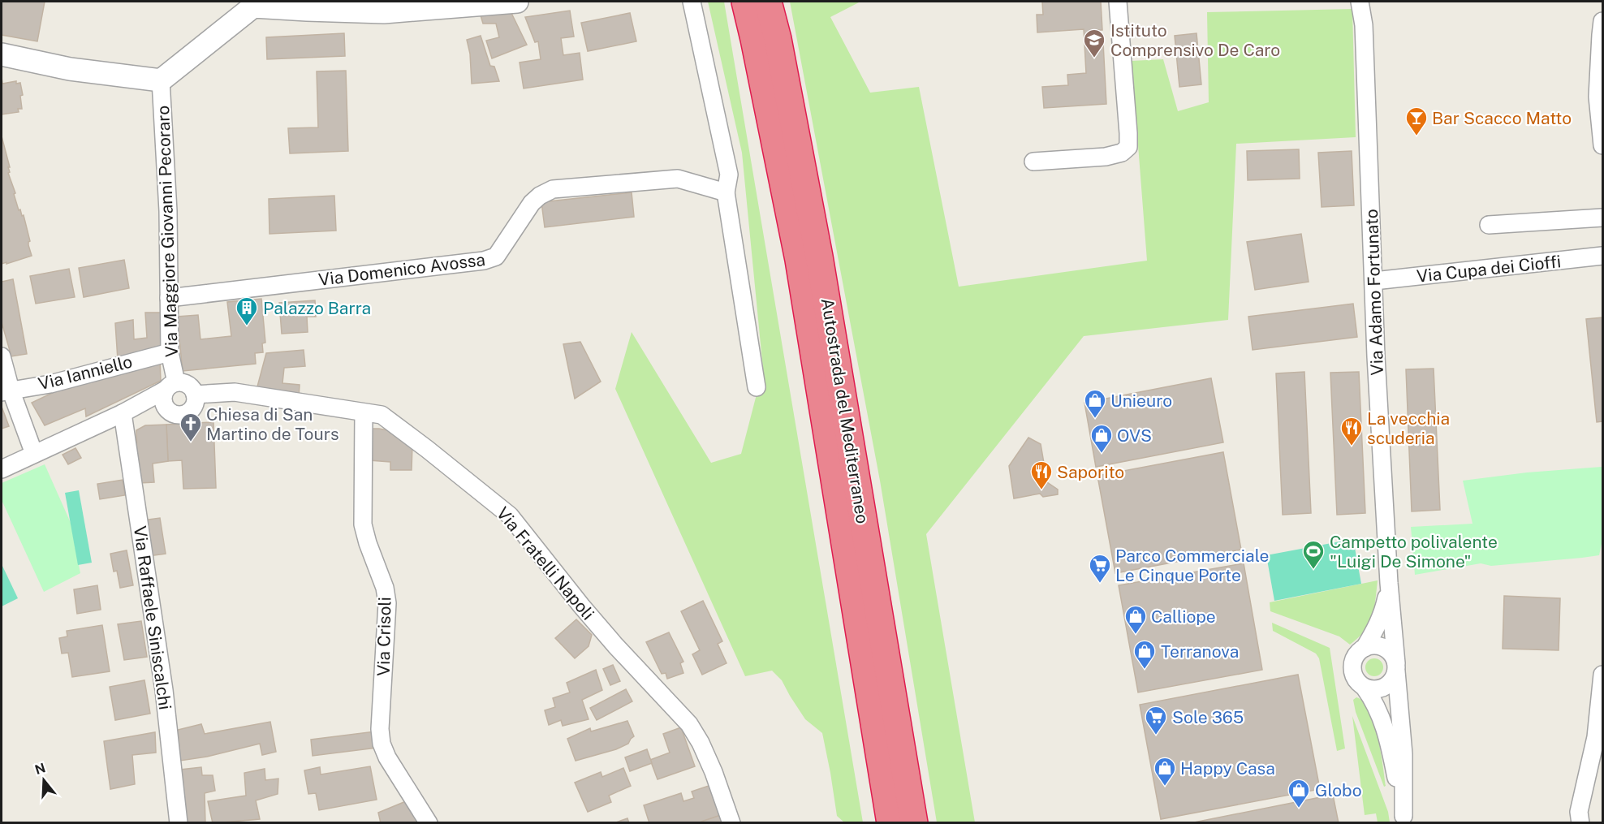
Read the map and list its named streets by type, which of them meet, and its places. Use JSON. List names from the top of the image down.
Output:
{
  "streets": {
    "highway": ["Autostrada del Mediterraneo"],
    "street": [
      "Via Maggiore Giovanni Pecoraro",
      "Via Cupa dei Cioffi",
      "Via Domenico Avossa",
      "Via Adamo Fortunato",
      "Via Ianniello",
      "Via Fratelli Napoli",
      "Via Raffaele Siniscalchi",
      "Via Crisoli"
    ]
  },
  "crossings": [
    ["Via Maggiore Giovanni Pecoraro", "Via Domenico Avossa"],
    ["Via Maggiore Giovanni Pecoraro", "Via Ianniello"],
    ["Via Maggiore Giovanni Pecoraro", "Via Fratelli Napoli"],
    ["Via Cupa dei Cioffi", "Via Adamo Fortunato"],
    ["Via Fratelli Napoli", "Via Crisoli"]
  ],
  "places": {
    "school or university": ["Istituto Comprensivo De Caro"],
    "bar": ["Bar Scacco Matto"],
    "building": ["Palazzo Barra"],
    "shop": [
      "Unieuro",
      "OVS",
      "Calliope",
      "Terranova",
      "Happy Casa",
      "Globo"
    ],
    "church": ["Chiesa di San Martino de Tours"],
    "restaurant": ["La vecchia scuderia", "Saporito"],
    "sports": ["Campetto polivalente \"Luigi De Simone\""],
    "supermarket": ["Parco Commerciale Le Cinque Porte", "Sole 365"]
  },
  "north": "top"
}
